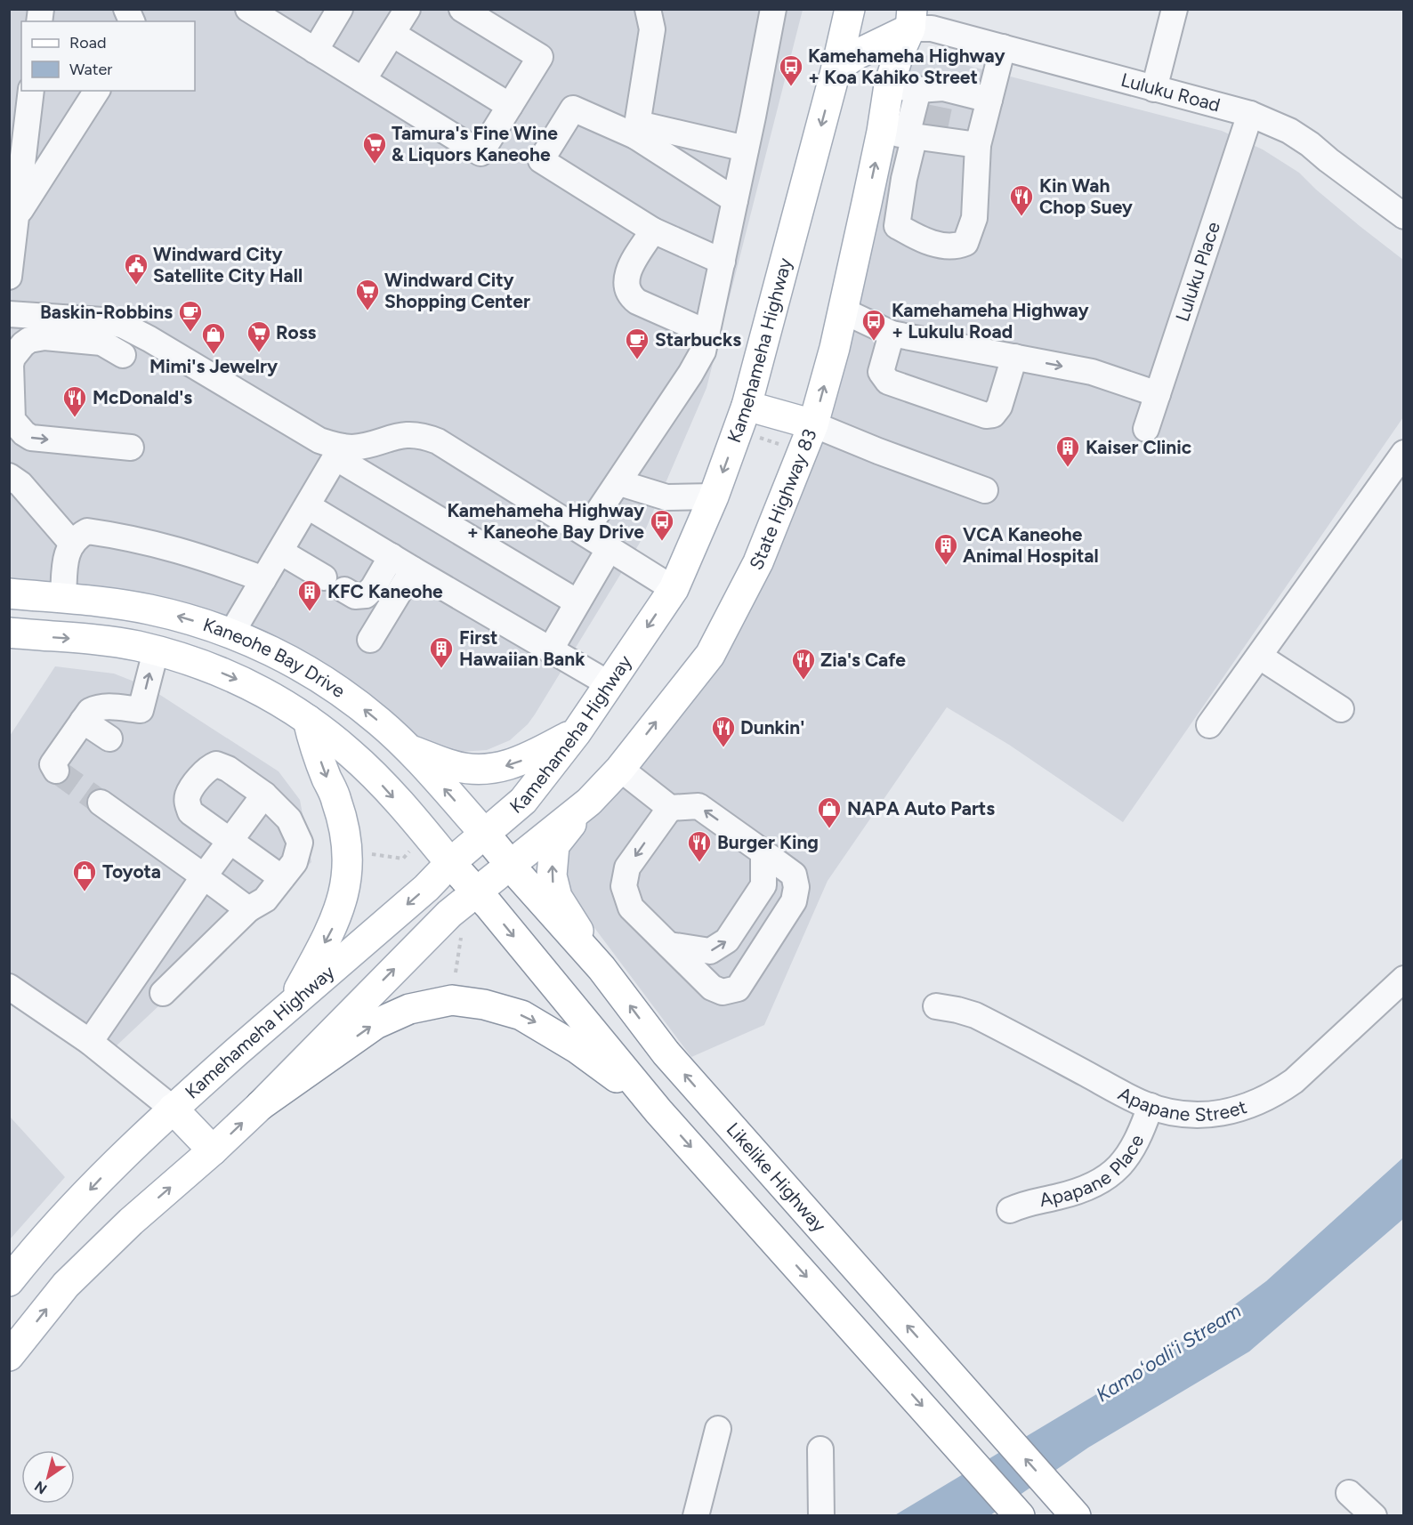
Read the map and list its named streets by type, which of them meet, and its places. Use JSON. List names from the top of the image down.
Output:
{
  "streets": {
    "main road": [
      "Kamehameha Highway",
      "State Highway 83",
      "Kaneohe Bay Drive",
      "Likelike Highway"
    ],
    "street": [
      "Luluku Road",
      "Luluku Place",
      "Apapane Street",
      "Apapane Place"
    ]
  },
  "crossings": [
    ["Luluku Road", "Luluku Place"],
    ["Luluku Road", "State Highway 83"],
    ["Kamehameha Highway", "Kaneohe Bay Drive"],
    ["Kamehameha Highway", "Likelike Highway"],
    ["State Highway 83", "Likelike Highway"],
    ["Kaneohe Bay Drive", "Likelike Highway"],
    ["Apapane Street", "Apapane Place"]
  ],
  "one_way": ["State Highway 83"],
  "water": ["Kamoʻoaliʻi Stream"],
  "places": {
    "bus stop": ["Kamehameha Highway + Koa Kahiko Street", "Kamehameha Highway + Lukulu Road", "Kamehameha Highway + Kaneohe Bay Drive"],
    "supermarket": ["Tamura's Fine Wine & Liquors Kaneohe", "Windward City Shopping Center", "Ross"],
    "restaurant": [
      "Kin Wah Chop Suey",
      "McDonald's",
      "Zia's Cafe",
      "Dunkin'",
      "Burger King"
    ],
    "public building": ["Windward City Satellite City Hall"],
    "cafe": ["Baskin-Robbins", "Starbucks"],
    "shop": ["Mimi's Jewelry", "NAPA Auto Parts", "Toyota"],
    "building": [
      "Kaiser Clinic",
      "VCA Kaneohe Animal Hospital",
      "KFC Kaneohe",
      "First Hawaiian Bank"
    ]
  },
  "legend": ["Road", "Water"],
  "north": "bottom left"
}
